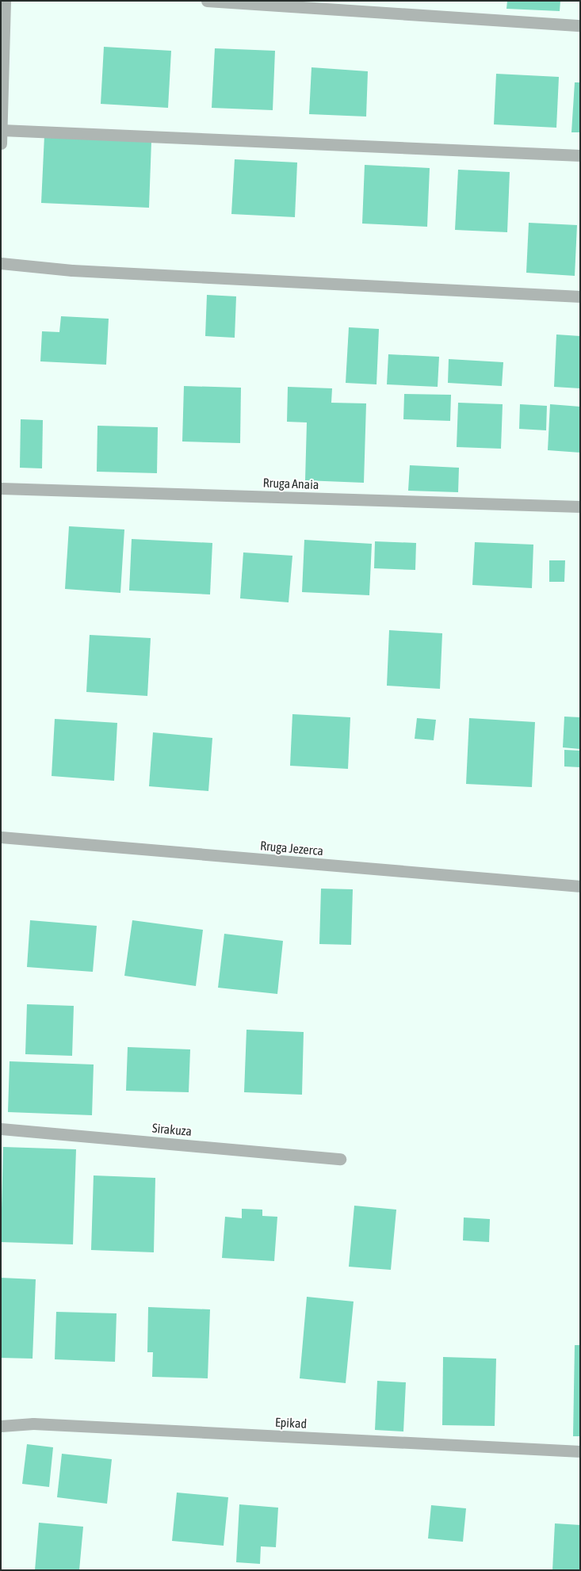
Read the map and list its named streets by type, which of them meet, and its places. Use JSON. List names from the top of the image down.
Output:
{
  "streets": {
    "street": [
      "Rruga Anaia",
      "Rruga Jezerca",
      "Sirakuza",
      "Epikad"
    ]
  }
}
